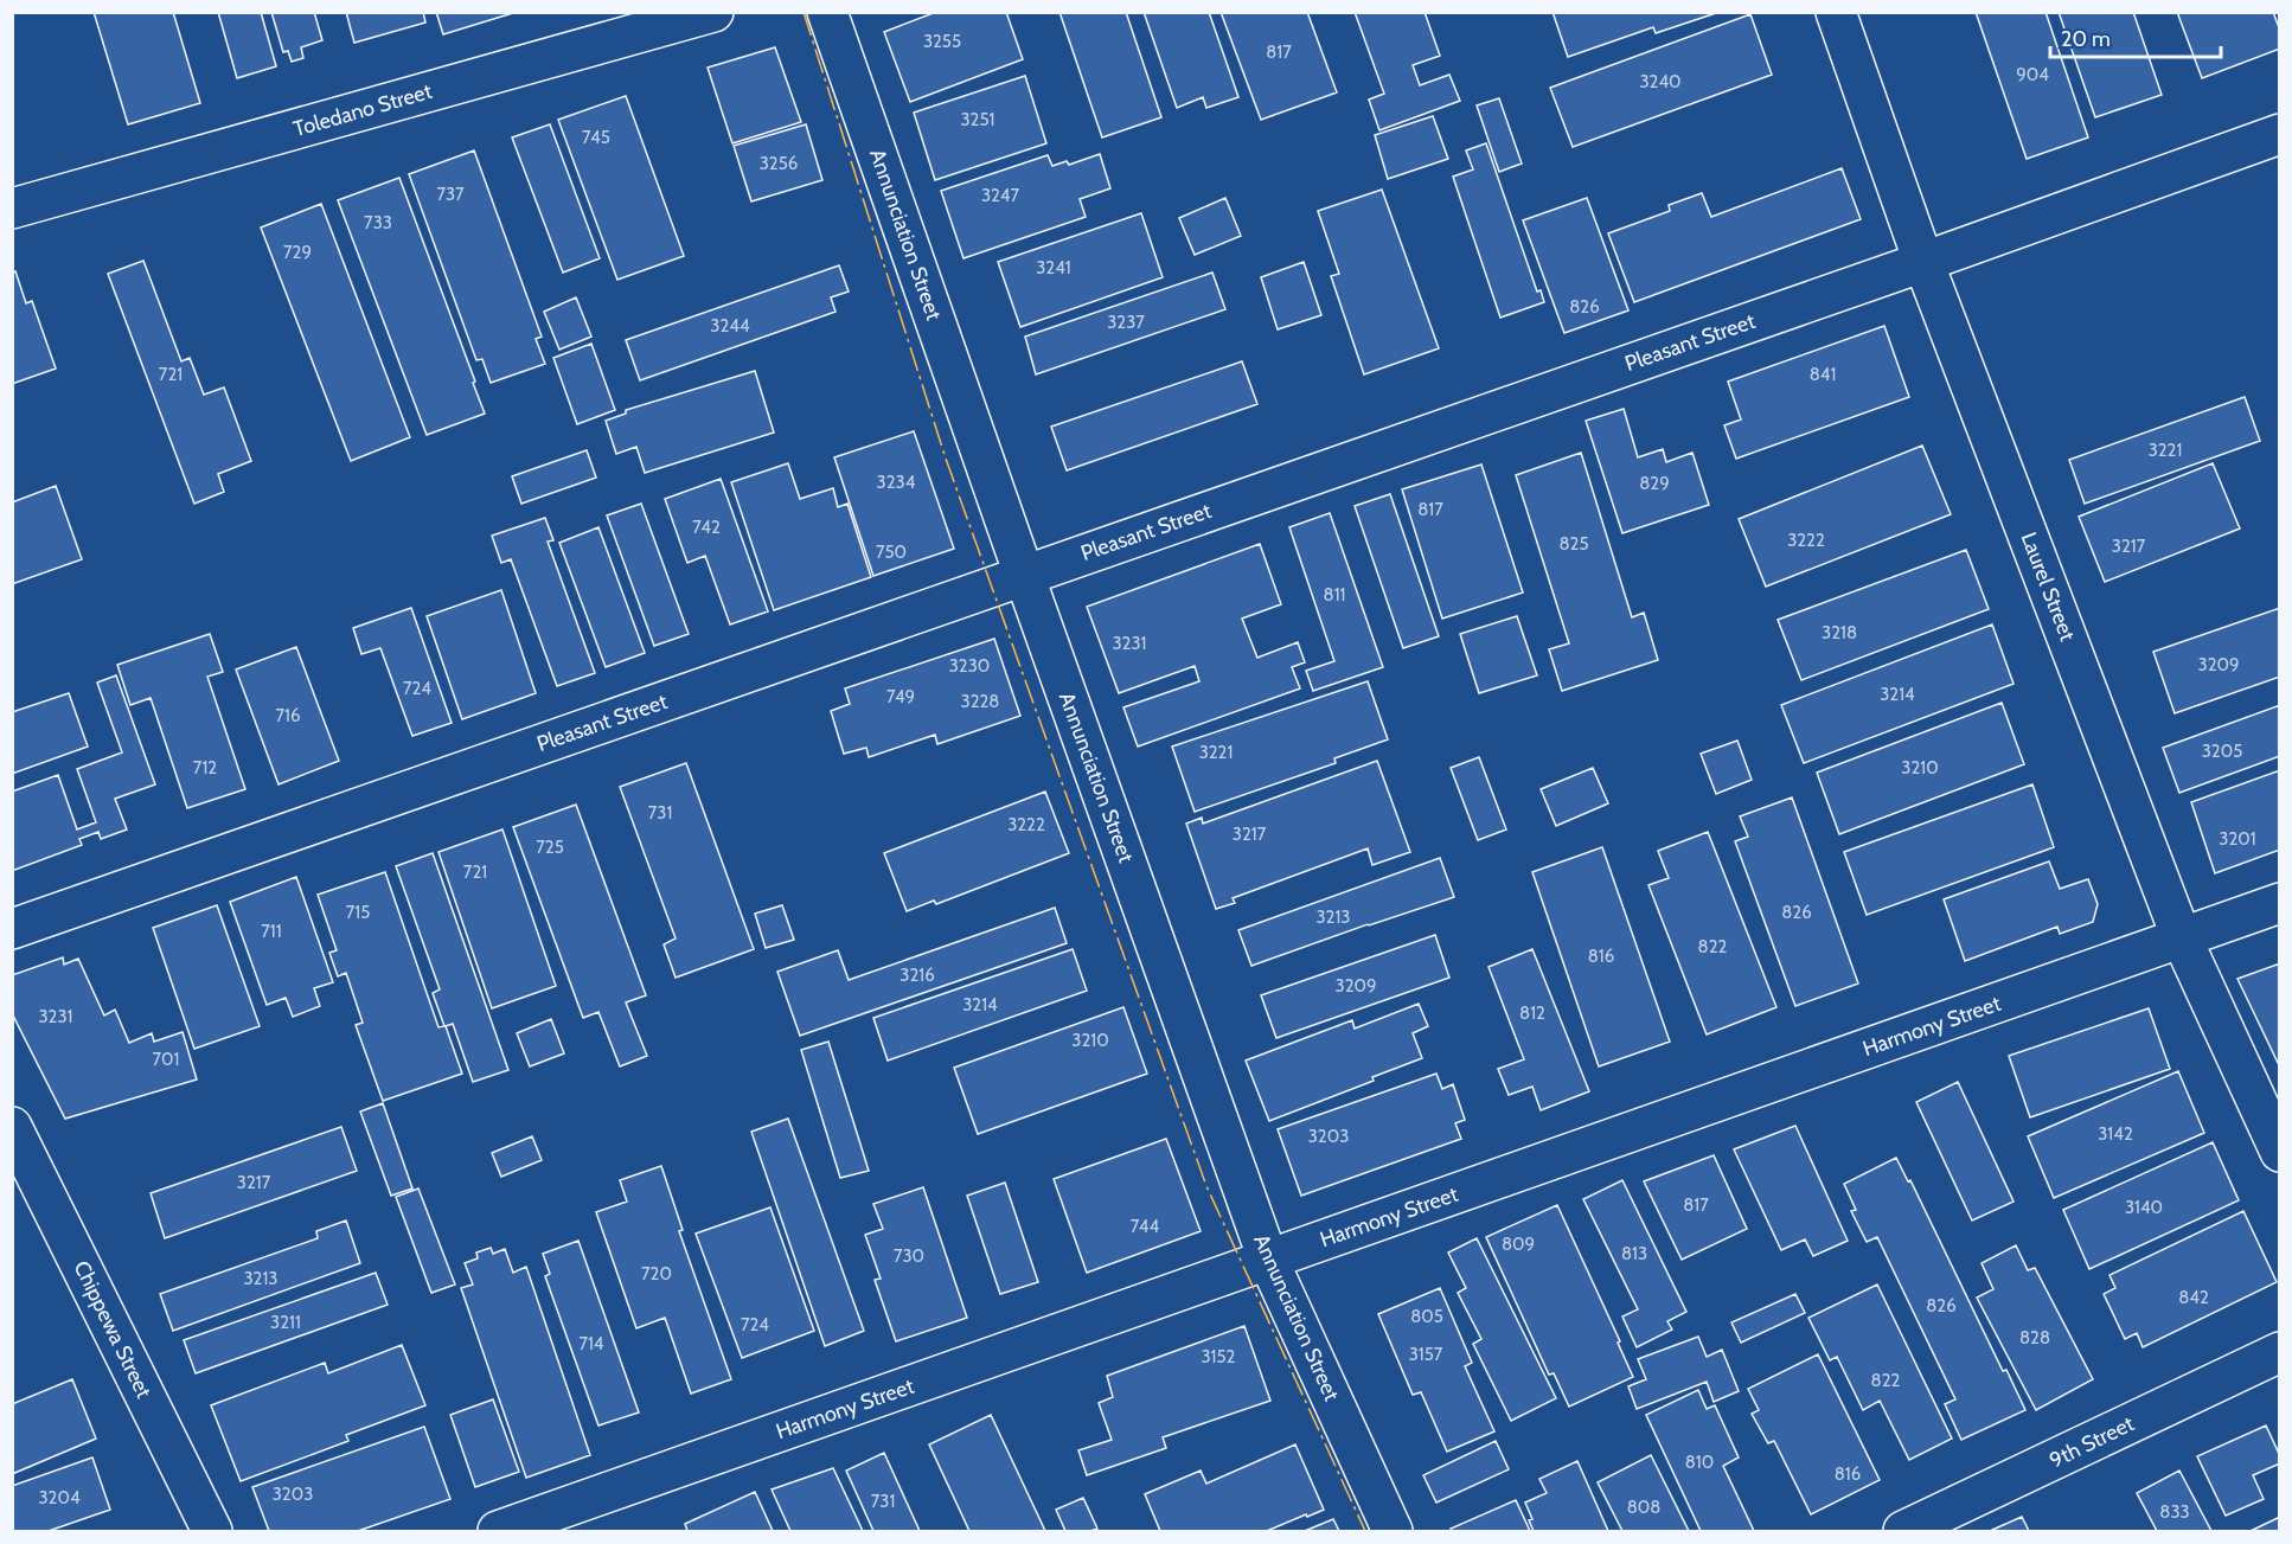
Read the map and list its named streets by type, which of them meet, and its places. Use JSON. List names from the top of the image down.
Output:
{
  "streets": {
    "street": [
      "Toledano Street",
      "Annunciation Street",
      "Pleasant Street",
      "Laurel Street",
      "Harmony Street",
      "Chippewa Street",
      "9th Street"
    ]
  },
  "crossings": [
    ["Annunciation Street", "Pleasant Street"],
    ["Annunciation Street", "Harmony Street"],
    ["Pleasant Street", "Laurel Street"],
    ["Laurel Street", "Harmony Street"]
  ],
  "house_numbers": [
    "3255",
    "817",
    "904",
    "3240",
    "3251",
    "745",
    "3256",
    "737",
    "3247",
    "733",
    "729",
    "3241",
    "826",
    "3237",
    "3244",
    "721",
    "841",
    "3221",
    "3234",
    "829",
    "817",
    "742",
    "3222",
    "825",
    "3217",
    "750",
    "811",
    "3218",
    "3231",
    "3209",
    "3230",
    "724",
    "3214",
    "749",
    "3228",
    "716",
    "3205",
    "3221",
    "712",
    "3210",
    "731",
    "3222",
    "3217",
    "3201",
    "725",
    "721",
    "715",
    "826",
    "3213",
    "711",
    "822",
    "816",
    "3216",
    "3209",
    "3214",
    "812",
    "3231",
    "3210",
    "701",
    "3142",
    "3203",
    "3217",
    "817",
    "3140",
    "744",
    "809",
    "813",
    "730",
    "720",
    "3213",
    "842",
    "826",
    "805",
    "3211",
    "724",
    "828",
    "714",
    "3157",
    "3152",
    "822",
    "810",
    "816",
    "3203",
    "3204",
    "731",
    "808",
    "833"
  ],
  "scale_bar": "20 m"
}
